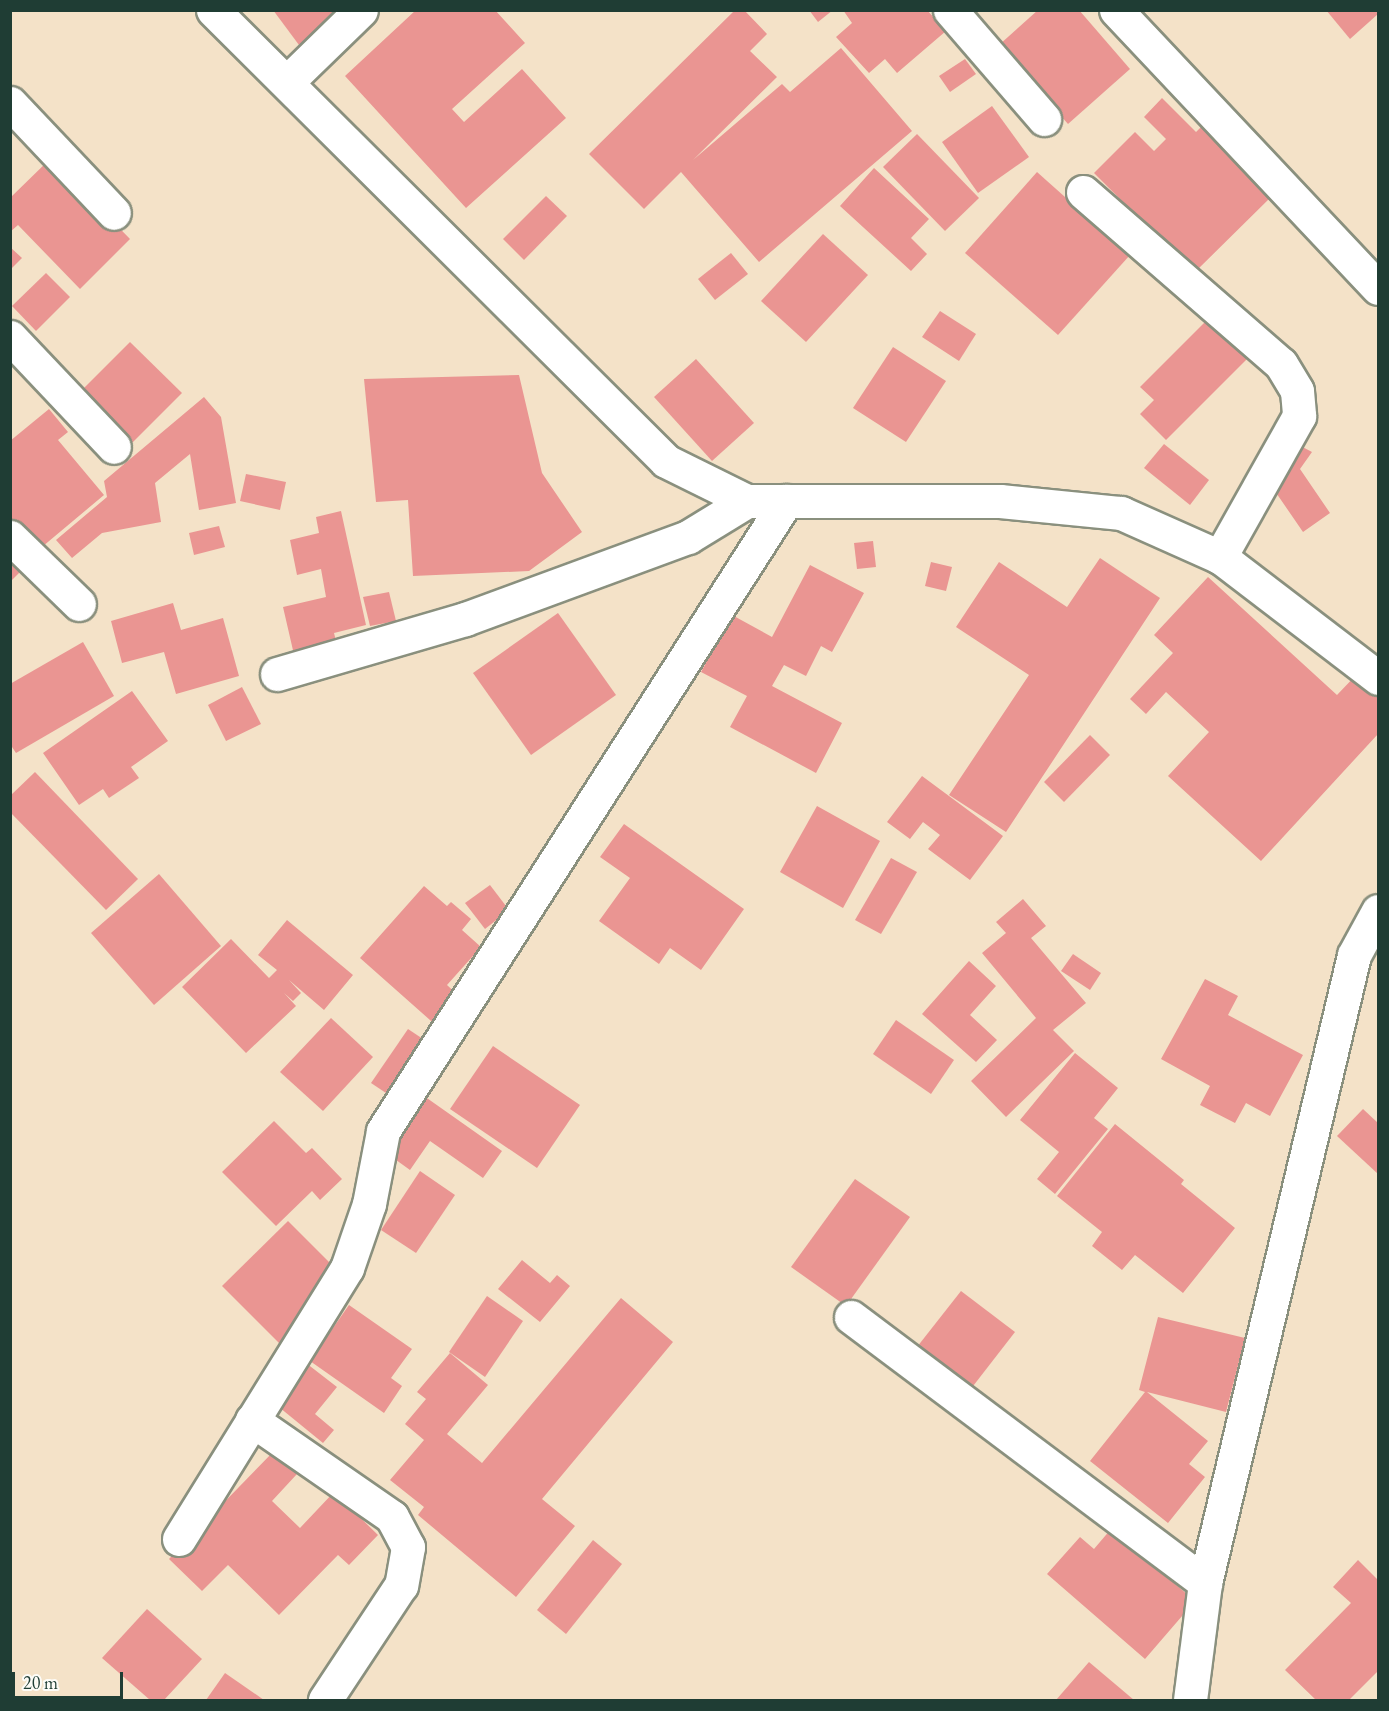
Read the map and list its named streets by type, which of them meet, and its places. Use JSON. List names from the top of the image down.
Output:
{
  "scale_bar": "20 m"
}
